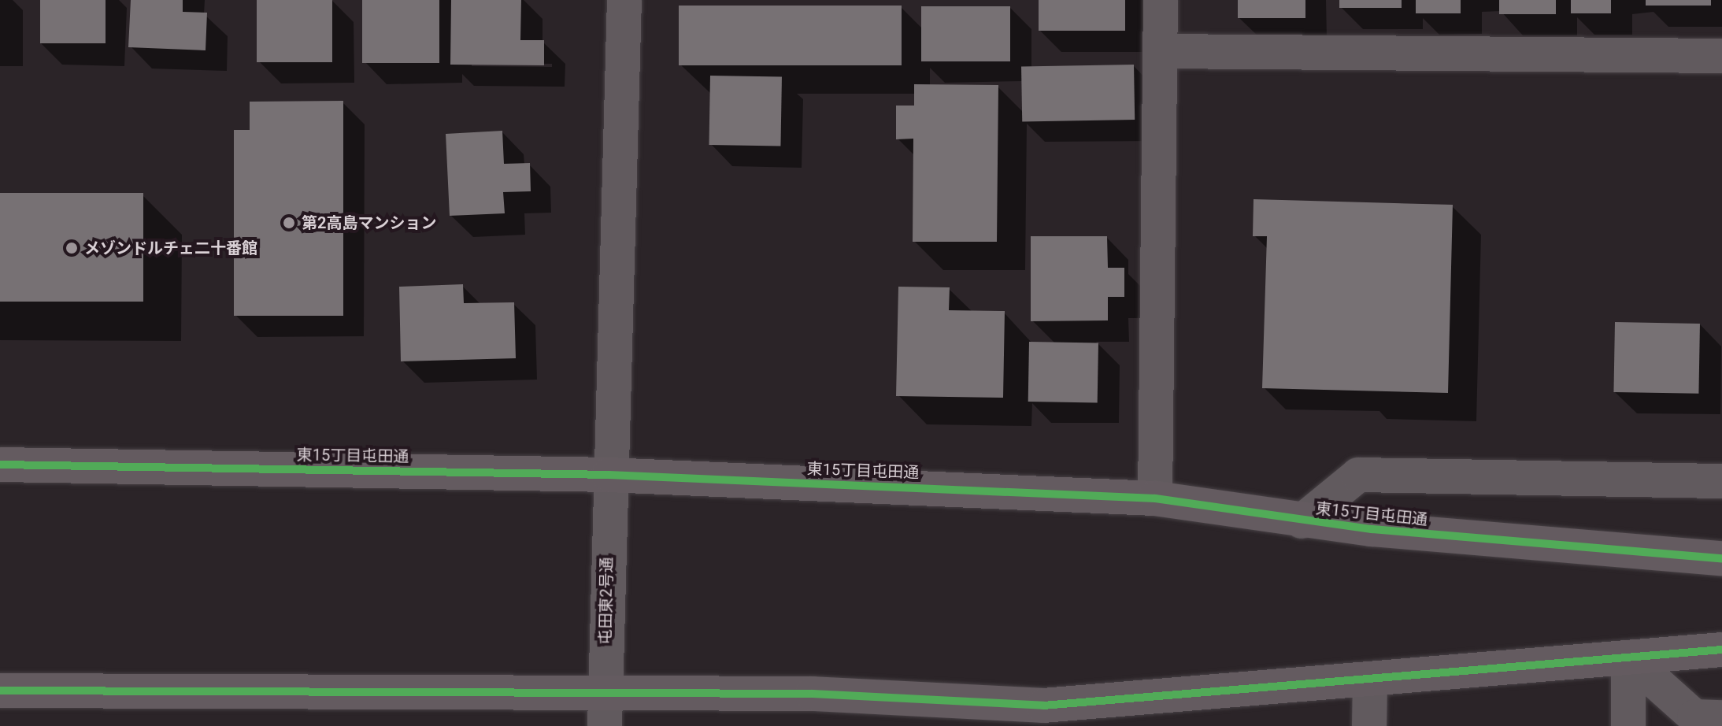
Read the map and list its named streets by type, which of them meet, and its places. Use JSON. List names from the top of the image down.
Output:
{
  "streets": {
    "street": ["東15丁目屯田通", "屯田東2号通"]
  },
  "crossings": [
    ["東15丁目屯田通", "屯田東2号通"]
  ],
  "places": ["第2高島マンション", "メゾンドルチェ二十番館"]
}
